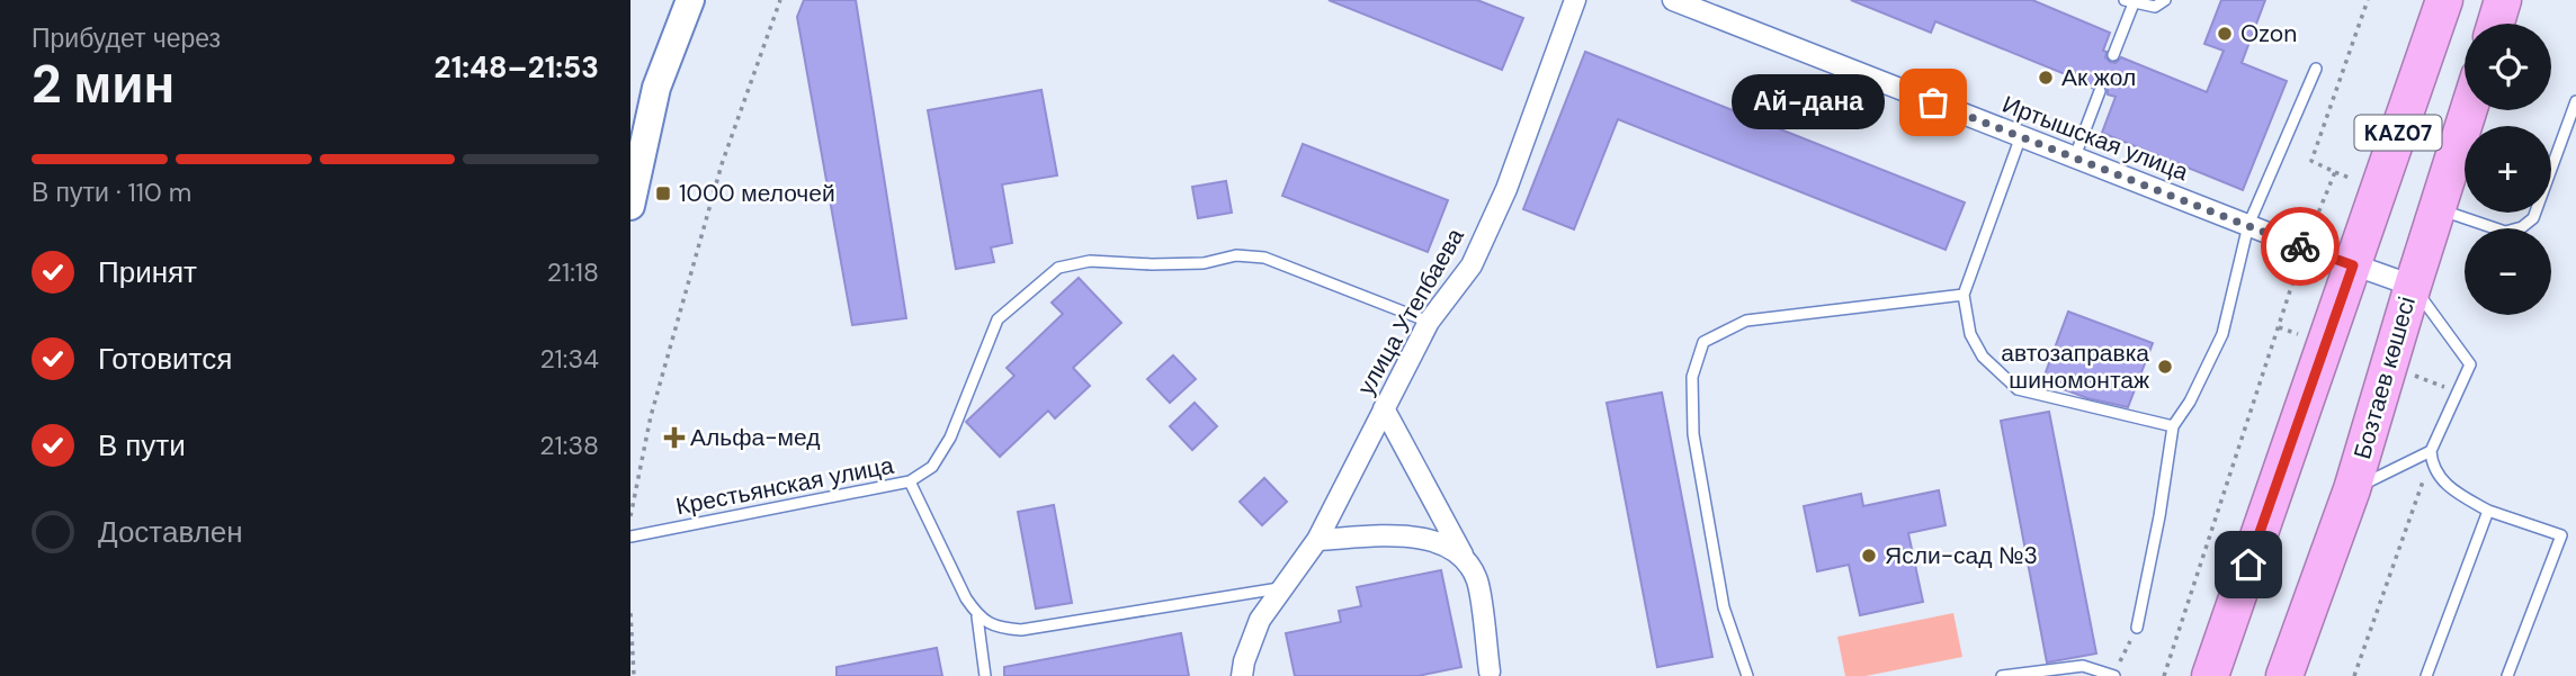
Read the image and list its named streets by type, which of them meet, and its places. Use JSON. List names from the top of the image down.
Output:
{
  "streets": {
    "highway": ["KAZ07", "Бозтаев көшесі"],
    "street": ["Иртышская улица", "улица Утепбаева"],
    "lane": ["Крестьянская улица"]
  },
  "crossings": [
    ["KAZ07", "Иртышская улица"],
    ["Иртышская улица", "Бозтаев көшесі"],
    ["улица Утепбаева", "Крестьянская улица"]
  ],
  "places": {
    "other": [
      "Ozon",
      "Ак жол",
      "Ай-дана",
      "автозаправка шиномонтаж",
      "Ясли-сад №3"
    ],
    "transit": ["1000 мелочей"],
    "health": ["Альфа-мед"]
  },
  "page": {
    "heading": ["2 мин", "Прибудет через", "21:48–21:53"],
    "map_buttons": ["+", "−"],
    "bubble": "Ай-дана",
    "bar": "В пути · 110 m",
    "list": [
      ["Принят", "21:18"],
      ["Готовится", "21:34"],
      ["В пути", "21:38"],
      "Доставлен"
    ]
  }
}
